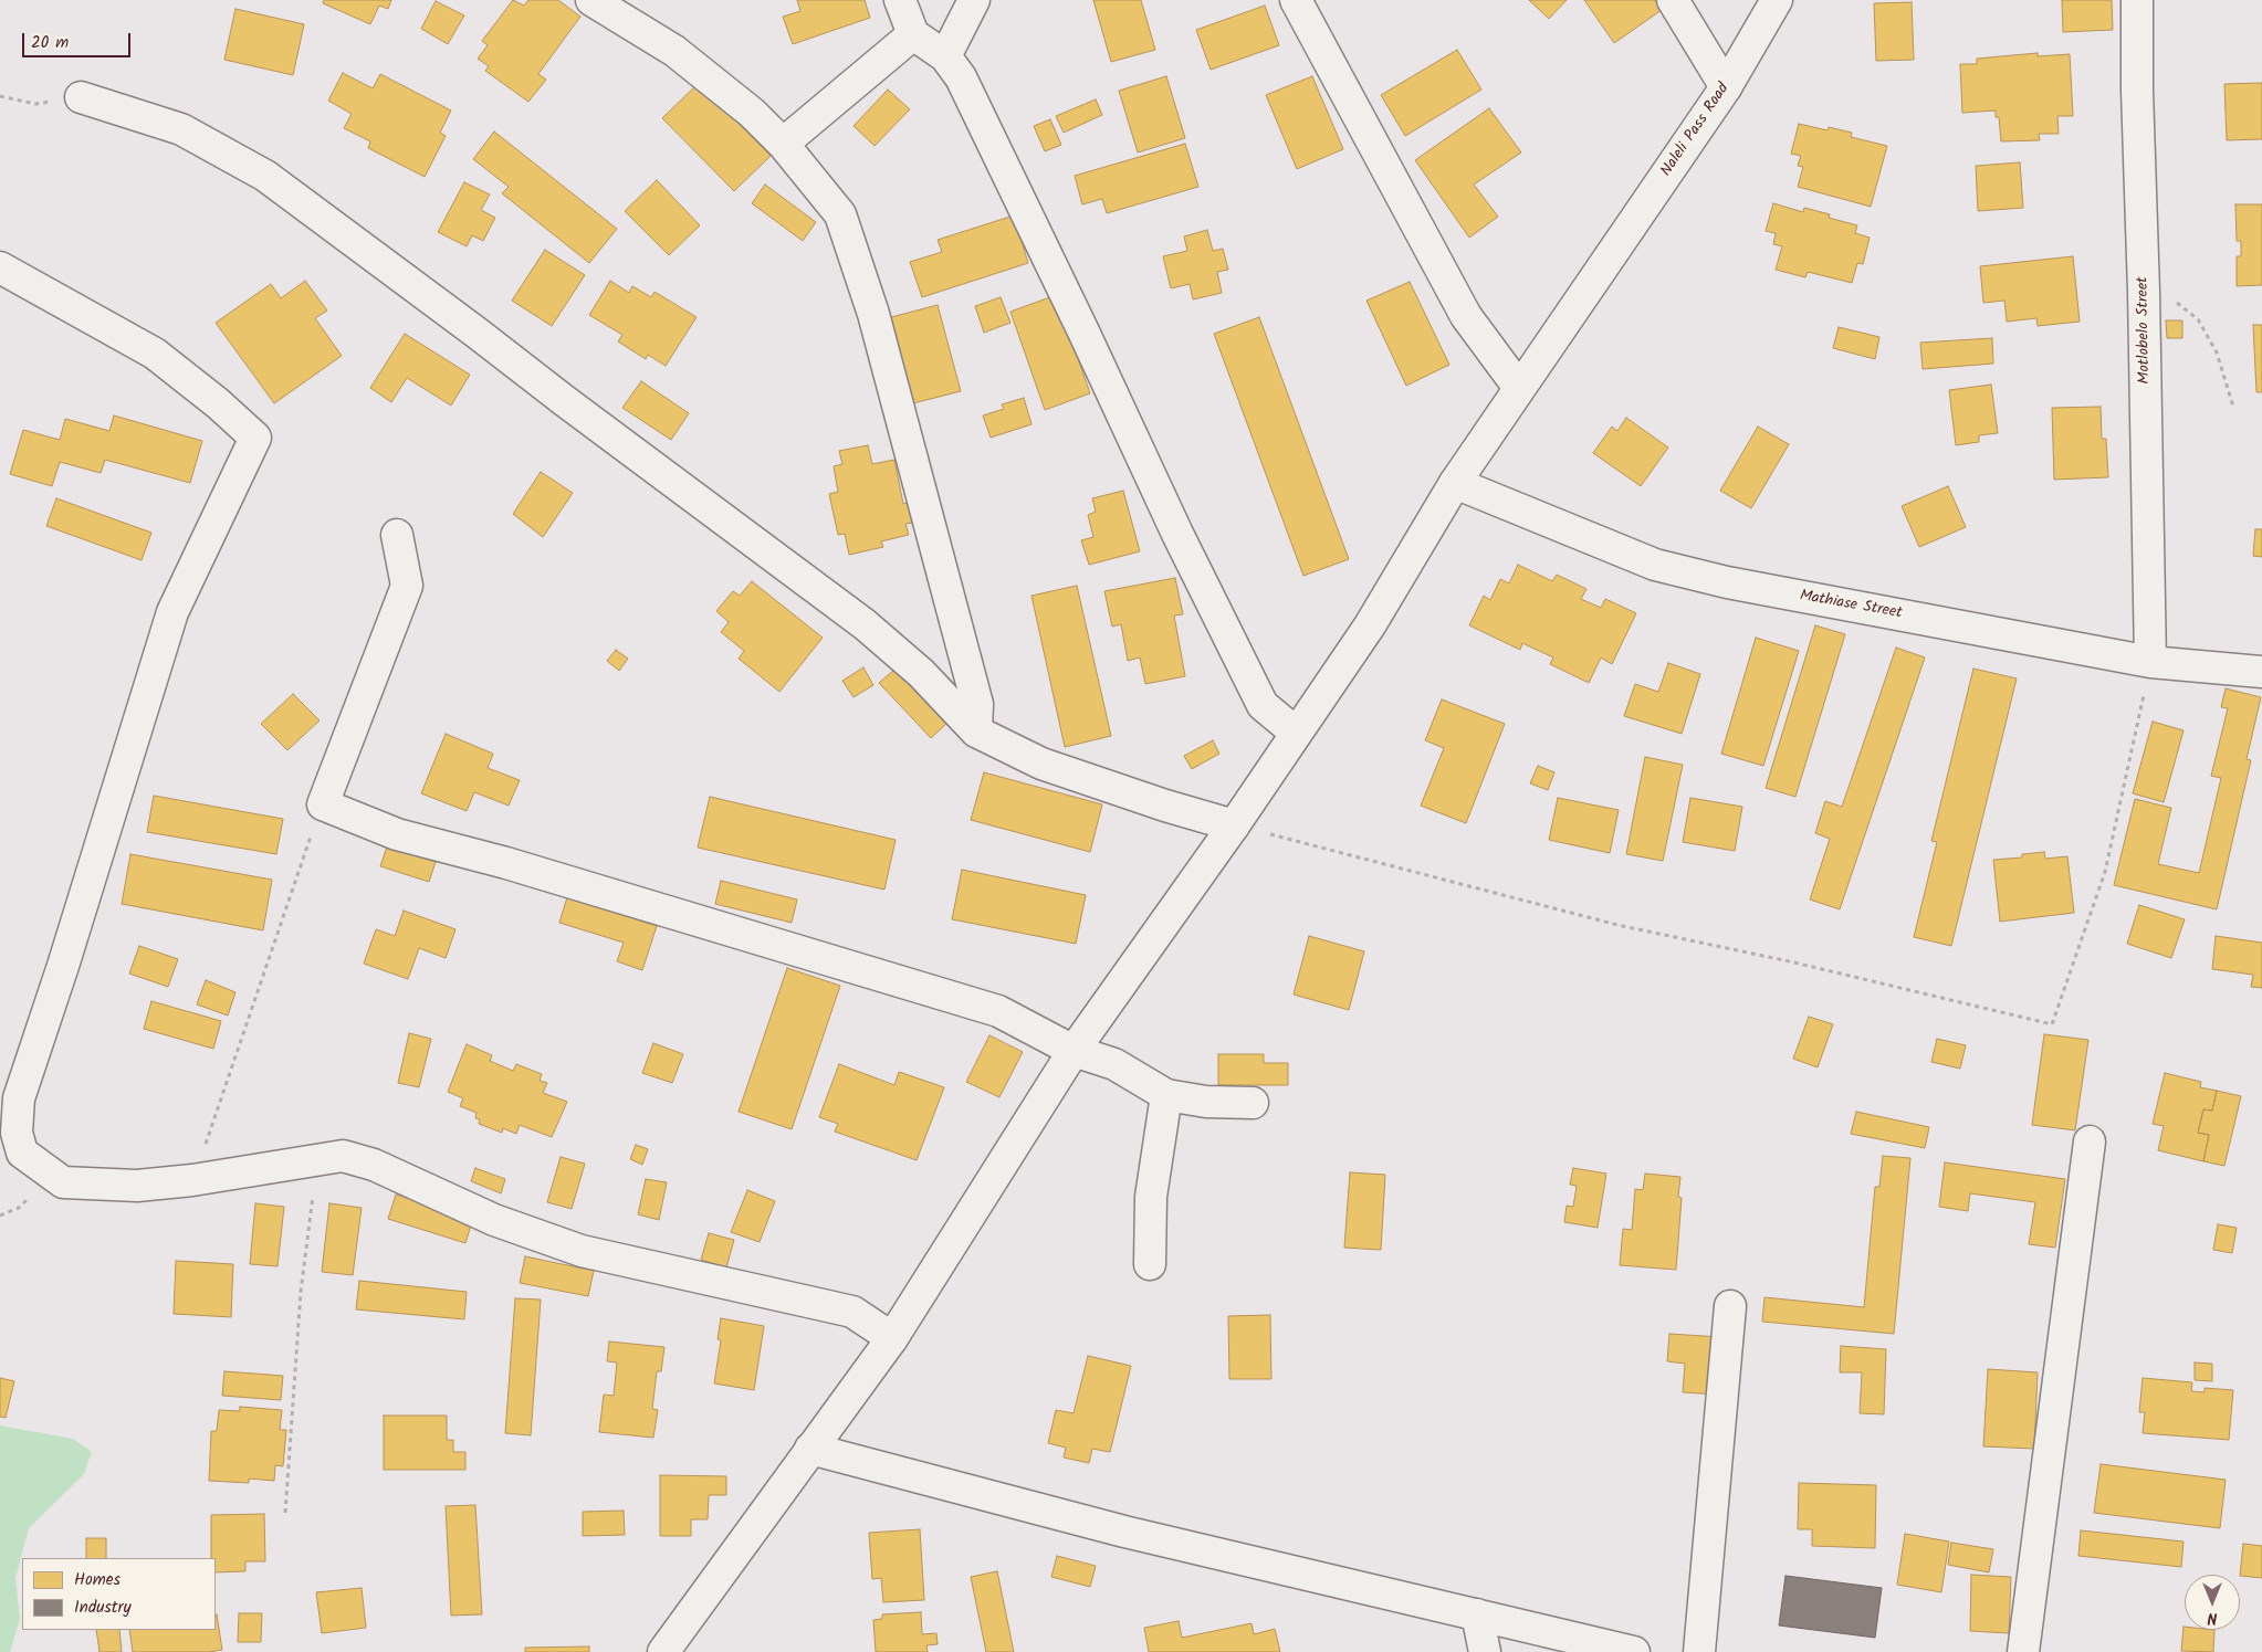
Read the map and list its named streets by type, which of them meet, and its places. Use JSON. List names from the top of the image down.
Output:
{
  "streets": {
    "street": ["Naleli Pass Road", "Motlobelo Street", "Mathiase Street"]
  },
  "crossings": [
    ["Naleli Pass Road", "Mathiase Street"],
    ["Motlobelo Street", "Mathiase Street"]
  ],
  "legend": ["Homes", "Industry"],
  "scale_bar": "20 m",
  "north": "bottom"
}
